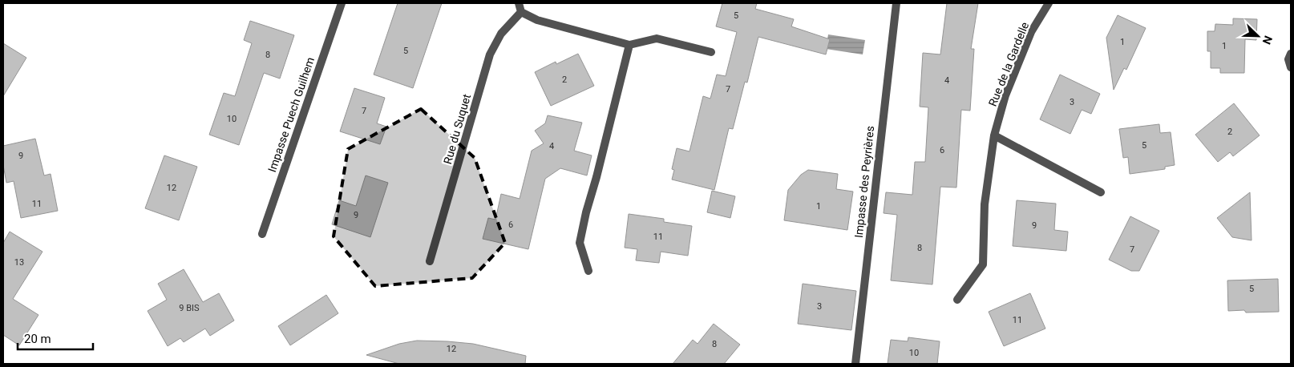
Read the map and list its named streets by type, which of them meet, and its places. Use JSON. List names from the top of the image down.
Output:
{
  "streets": {
    "street": [
      "Rue de la Gardelle",
      "Impasse Puech Guilhem",
      "Rue du Suquet",
      "Impasse des Peyrières"
    ]
  },
  "house_numbers": [
    "5",
    "1",
    "1",
    "5",
    "8",
    "2",
    "4",
    "7",
    "3",
    "7",
    "10",
    "2",
    "5",
    "4",
    "6",
    "9",
    "12",
    "11",
    "1",
    "9",
    "6",
    "9",
    "11",
    "8",
    "7",
    "13",
    "5",
    "3",
    "9 BIS",
    "11",
    "8",
    "12",
    "10"
  ],
  "scale_bar": "20 m",
  "north": "bottom right"
}
